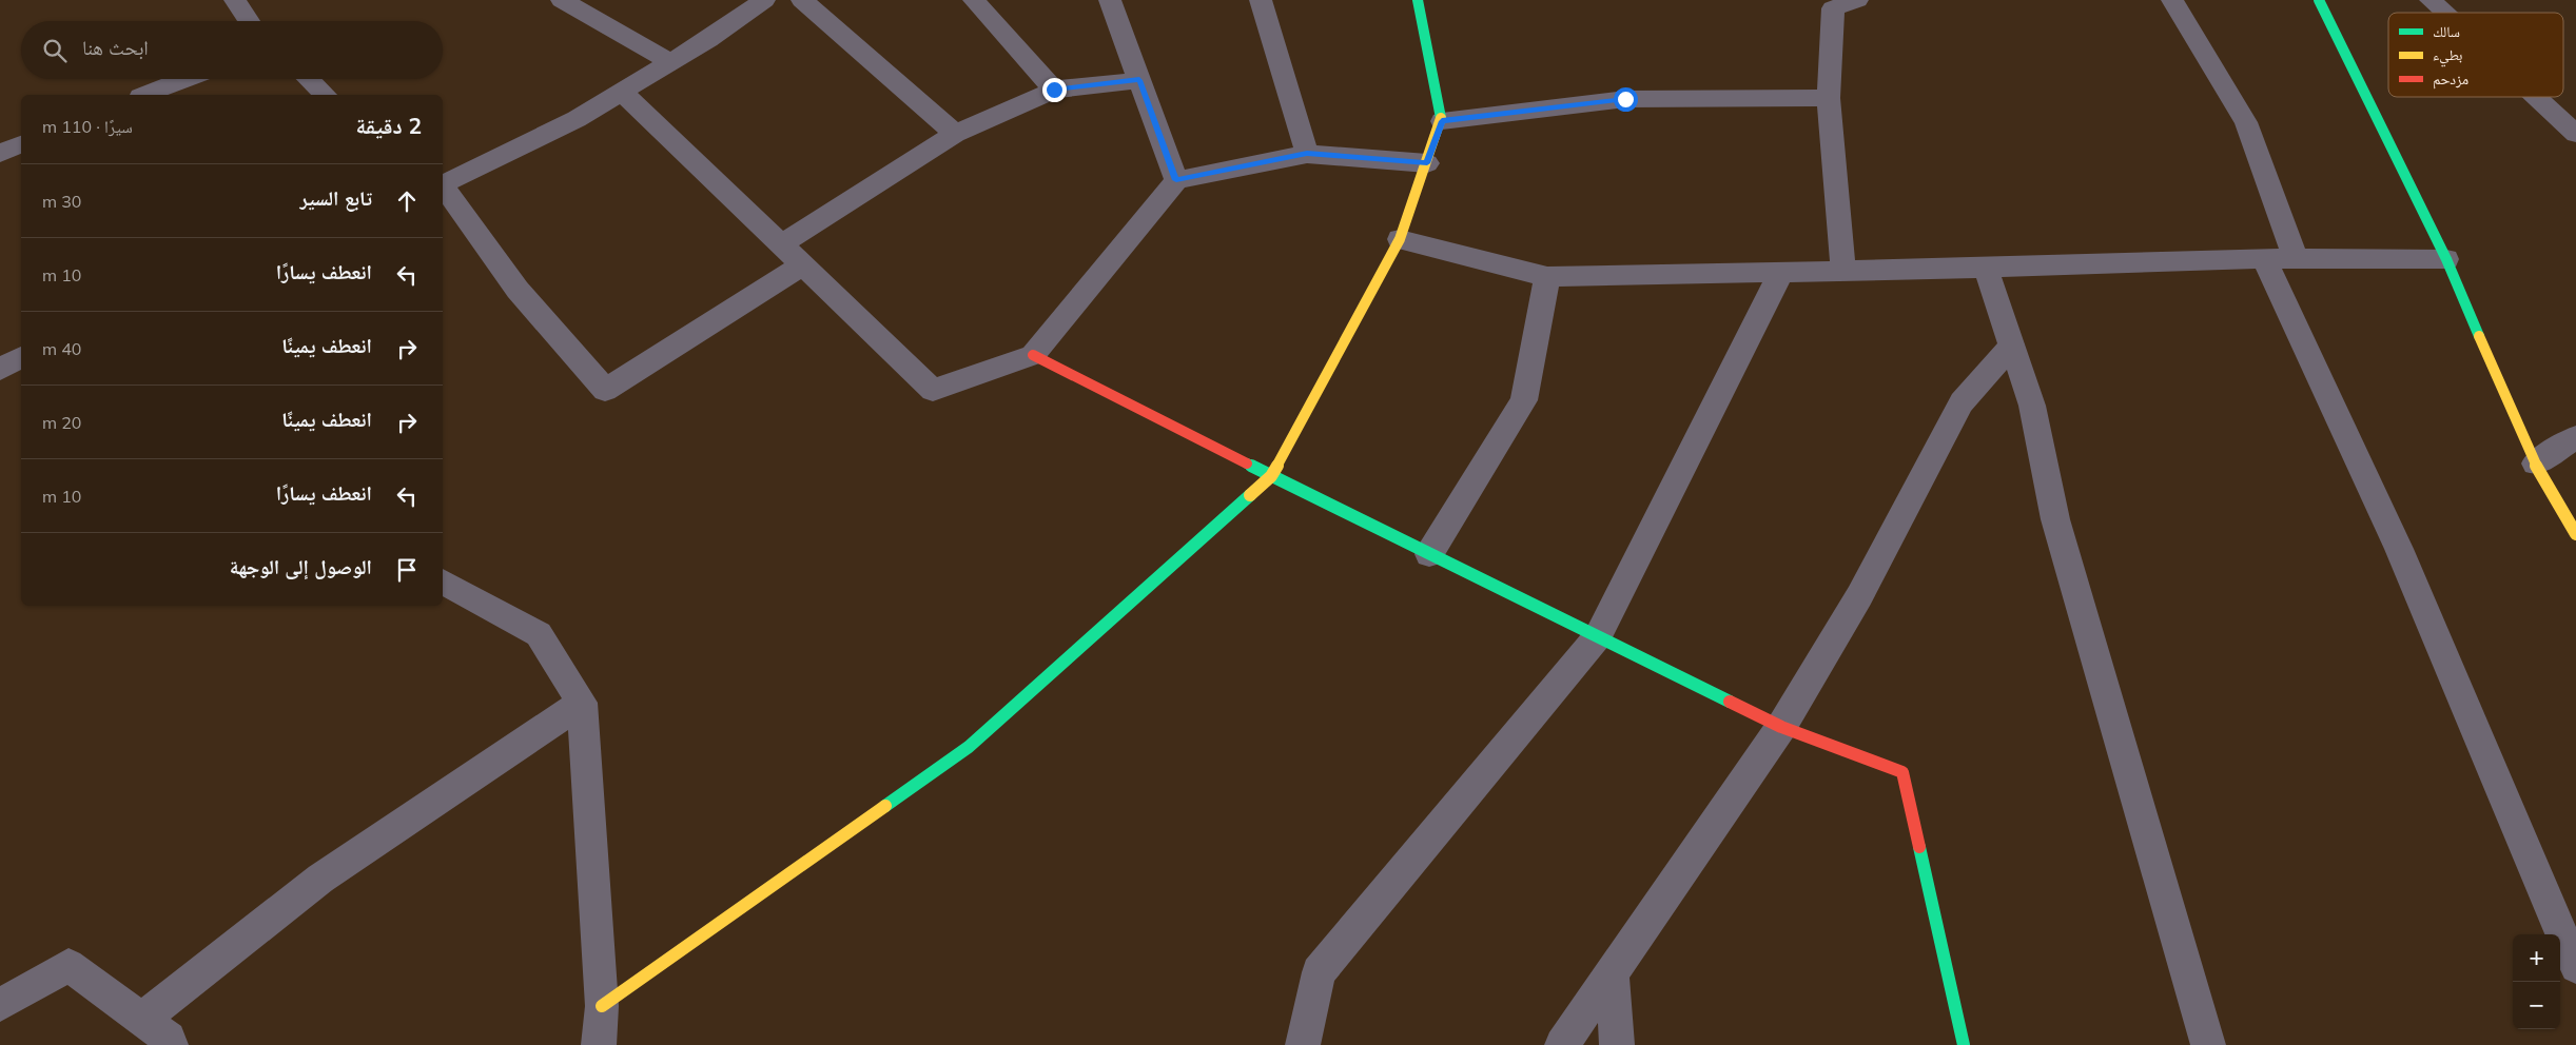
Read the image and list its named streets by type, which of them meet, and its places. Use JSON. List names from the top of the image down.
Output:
{
  "legend": ["سالك", "بطيء", "مزدحم"],
  "page": {
    "search": "ابحث هنا",
    "heading": ["2 دقيقة", "سيرًا · 110 m"],
    "list": [
      ["تابع السير", "30 m"],
      ["انعطف يسارًا", "10 m"],
      ["انعطف يمينًا", "40 m"],
      ["انعطف يمينًا", "20 m"],
      ["انعطف يسارًا", "10 m"],
      "الوصول إلى الوجهة"
    ],
    "map_buttons": ["+", "−"]
  }
}
